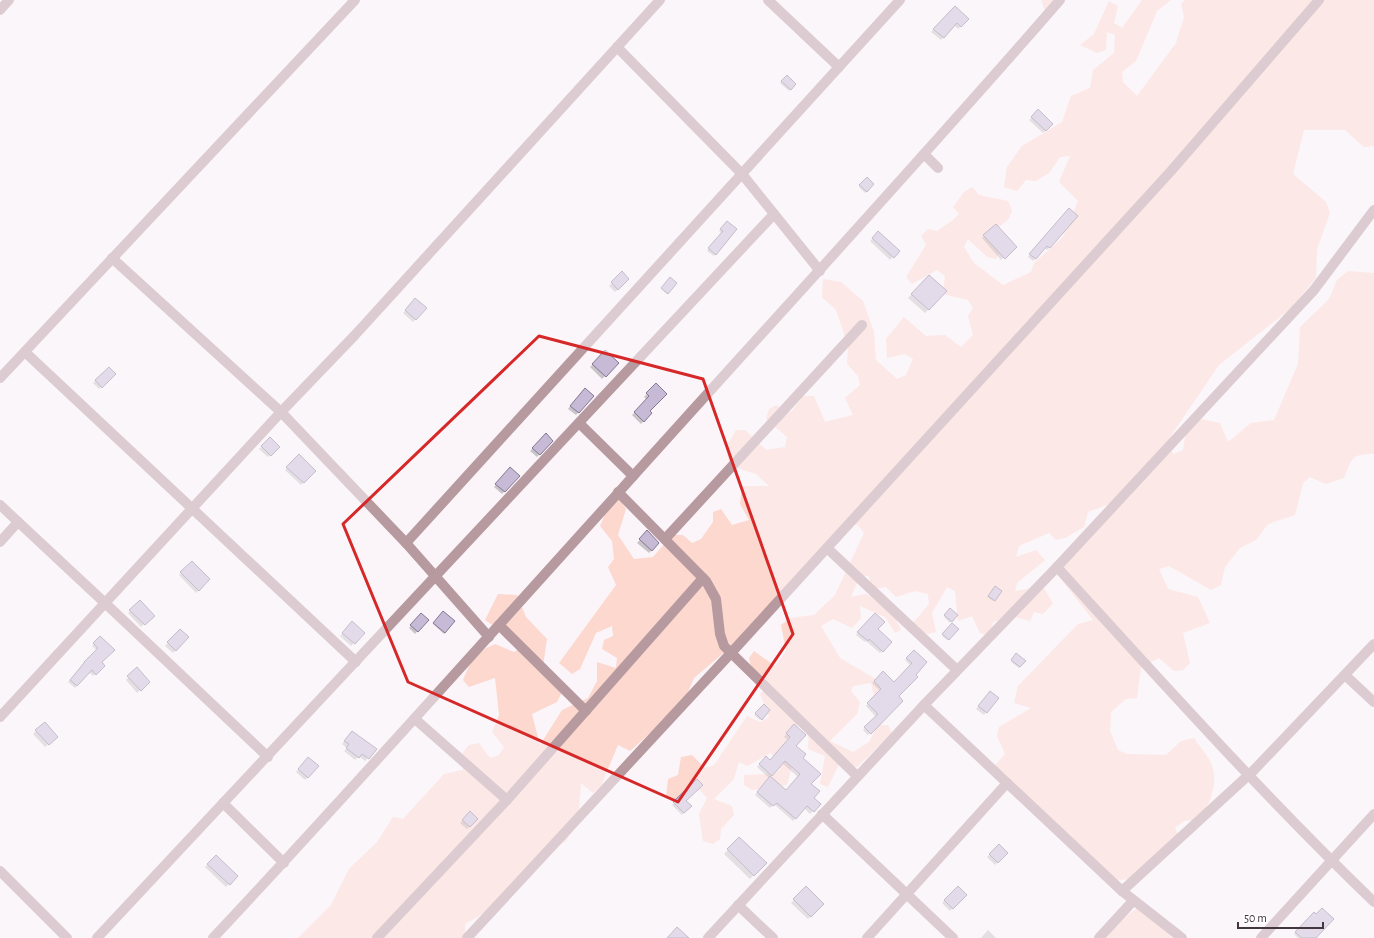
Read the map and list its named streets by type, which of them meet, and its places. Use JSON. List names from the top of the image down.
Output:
{
  "scale_bar": "50 m"
}
